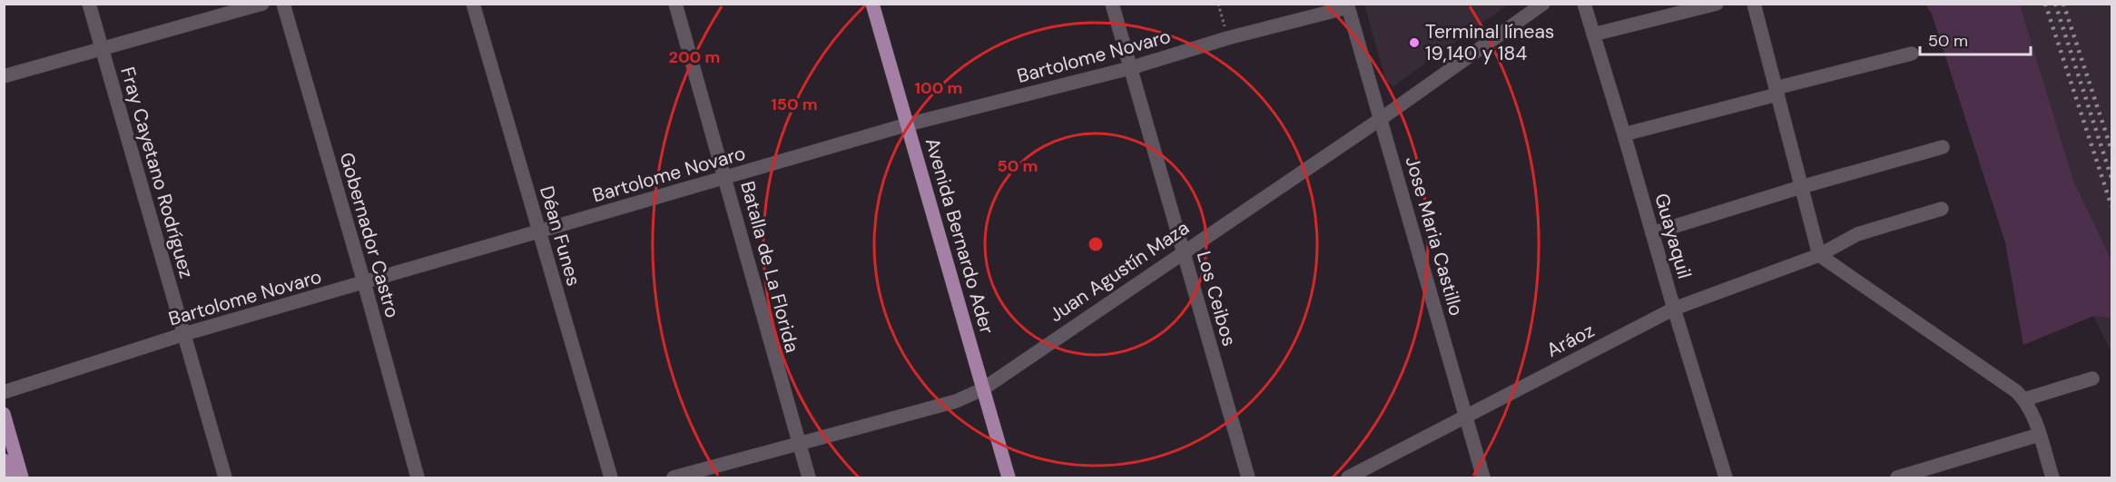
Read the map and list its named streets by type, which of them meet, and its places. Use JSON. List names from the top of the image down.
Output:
{
  "streets": {
    "main road": ["Avenida Bernardo Ader"],
    "street": [
      "Bartolome Novaro",
      "Fray Cayetano Rodríguez",
      "Gobernador Castro",
      "Déan Funes",
      "Jose Maria Castillo",
      "Guayaquil",
      "Batalla de La Florida",
      "Juan Agustín Maza",
      "Los Ceibos",
      "Aráoz"
    ]
  },
  "crossings": [
    ["Bartolome Novaro", "Fray Cayetano Rodríguez"],
    ["Bartolome Novaro", "Gobernador Castro"],
    ["Bartolome Novaro", "Déan Funes"],
    ["Bartolome Novaro", "Avenida Bernardo Ader"],
    ["Bartolome Novaro", "Jose Maria Castillo"],
    ["Bartolome Novaro", "Batalla de La Florida"],
    ["Bartolome Novaro", "Los Ceibos"],
    ["Avenida Bernardo Ader", "Juan Agustín Maza"],
    ["Jose Maria Castillo", "Juan Agustín Maza"],
    ["Jose Maria Castillo", "Aráoz"],
    ["Guayaquil", "Aráoz"],
    ["Batalla de La Florida", "Juan Agustín Maza"],
    ["Juan Agustín Maza", "Los Ceibos"]
  ],
  "places": ["Terminal líneas 19,140 y 184"],
  "scale_bar": "50 m",
  "rings": [
    "200 m",
    "100 m",
    "150 m",
    "50 m"
  ]
}
